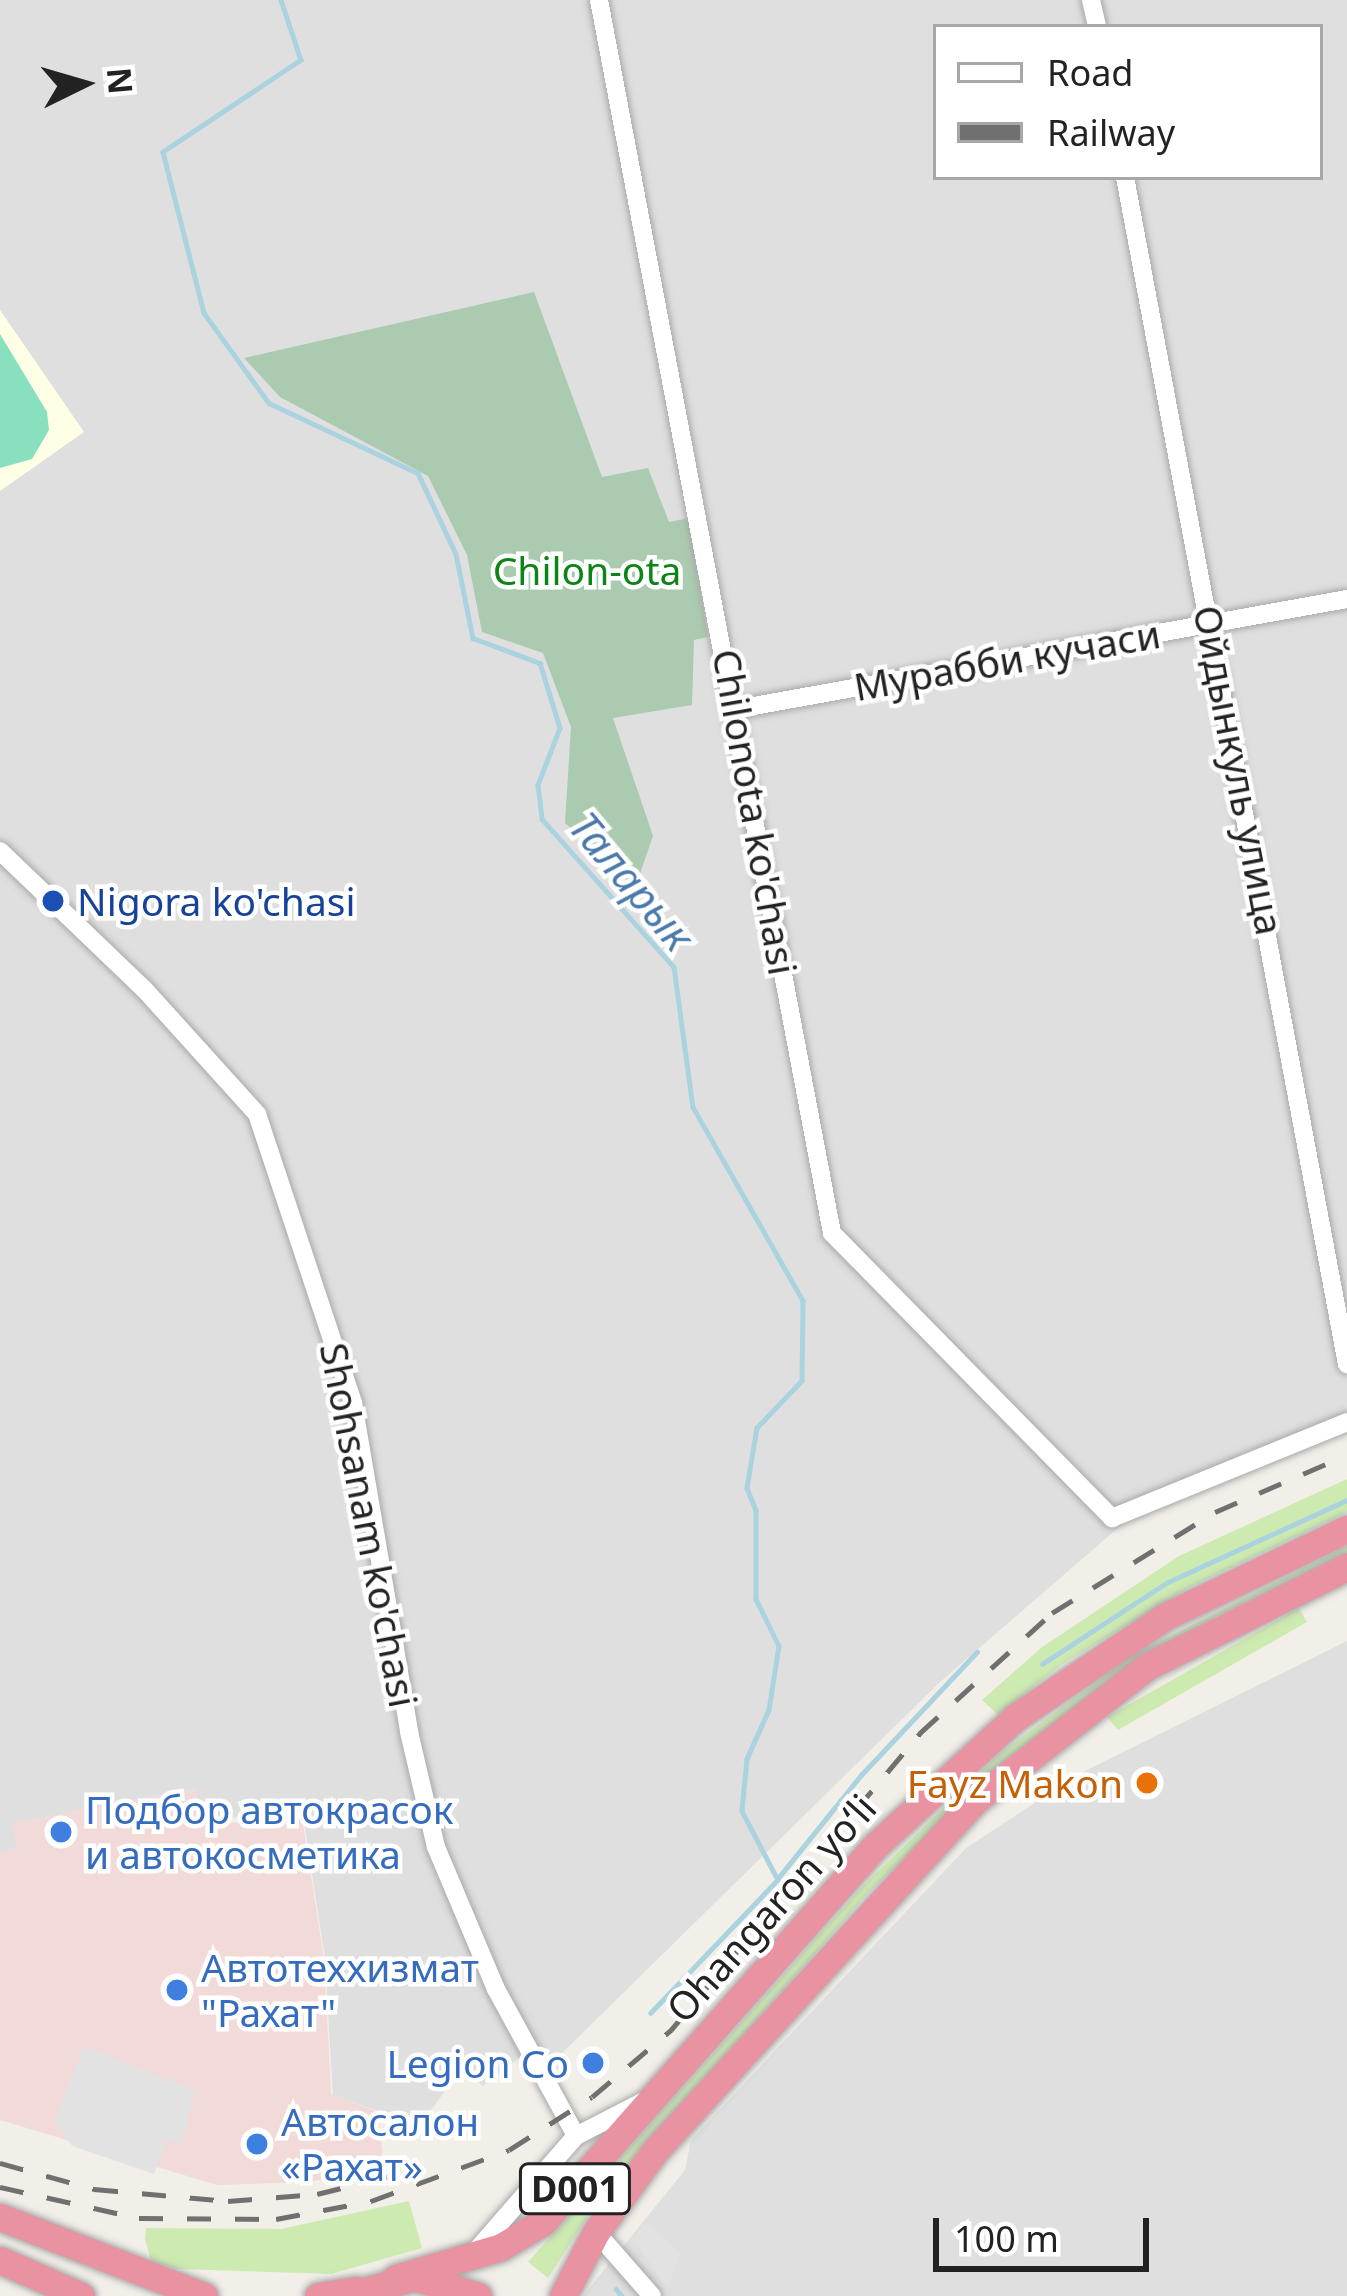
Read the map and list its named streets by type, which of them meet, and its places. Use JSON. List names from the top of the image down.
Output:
{
  "streets": {
    "highway": ["Ohangaron yoʻli", "D001"],
    "street": [
      "Мурабби кучаси",
      "Ойдынкуль улица",
      "Chilonota ko'chasi",
      "Shohsanam ko'chasi"
    ]
  },
  "crossings": [
    ["Мурабби кучаси", "Ойдынкуль улица"],
    ["Мурабби кучаси", "Chilonota ko'chasi"],
    ["Ohangaron yoʻli", "D001"]
  ],
  "water": ["Таларык"],
  "parks": ["Chilon-ota"],
  "places": [
    "Nigora ko'chasi",
    "Fayz Makon",
    "Подбор автокрасок и автокосметика",
    "Автотеххизмат \"Рахат\"",
    "Legion Co",
    "Автосалон «Рахат»"
  ],
  "legend": ["Road", "Railway"],
  "scale_bar": "100 m",
  "north": "right"
}
